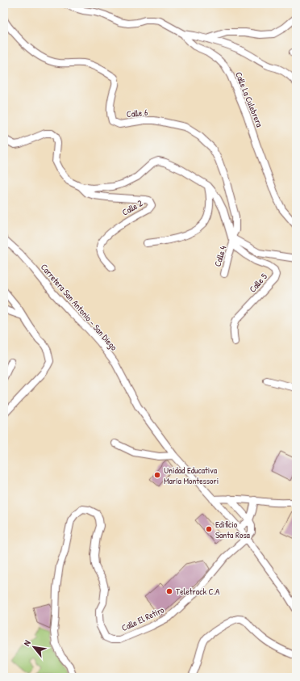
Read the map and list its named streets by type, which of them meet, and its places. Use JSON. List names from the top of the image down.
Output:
{
  "streets": {
    "street": [
      "Calle La Culebrera",
      "Calle 6",
      "Calle 2",
      "Calle 4",
      "Calle 5",
      "Carretera San Antonio - San Diego",
      "Calle El Retiro"
    ]
  },
  "crossings": [
    ["Calle 6", "Calle 4"],
    ["Calle 6", "Calle 5"],
    ["Calle 4", "Calle 5"],
    ["Carretera San Antonio - San Diego", "Calle El Retiro"]
  ],
  "places": ["Unidad Educativa María Montessori", "Edificio Santa Rosa", "Teletrack C.A"],
  "north": "top left"
}
